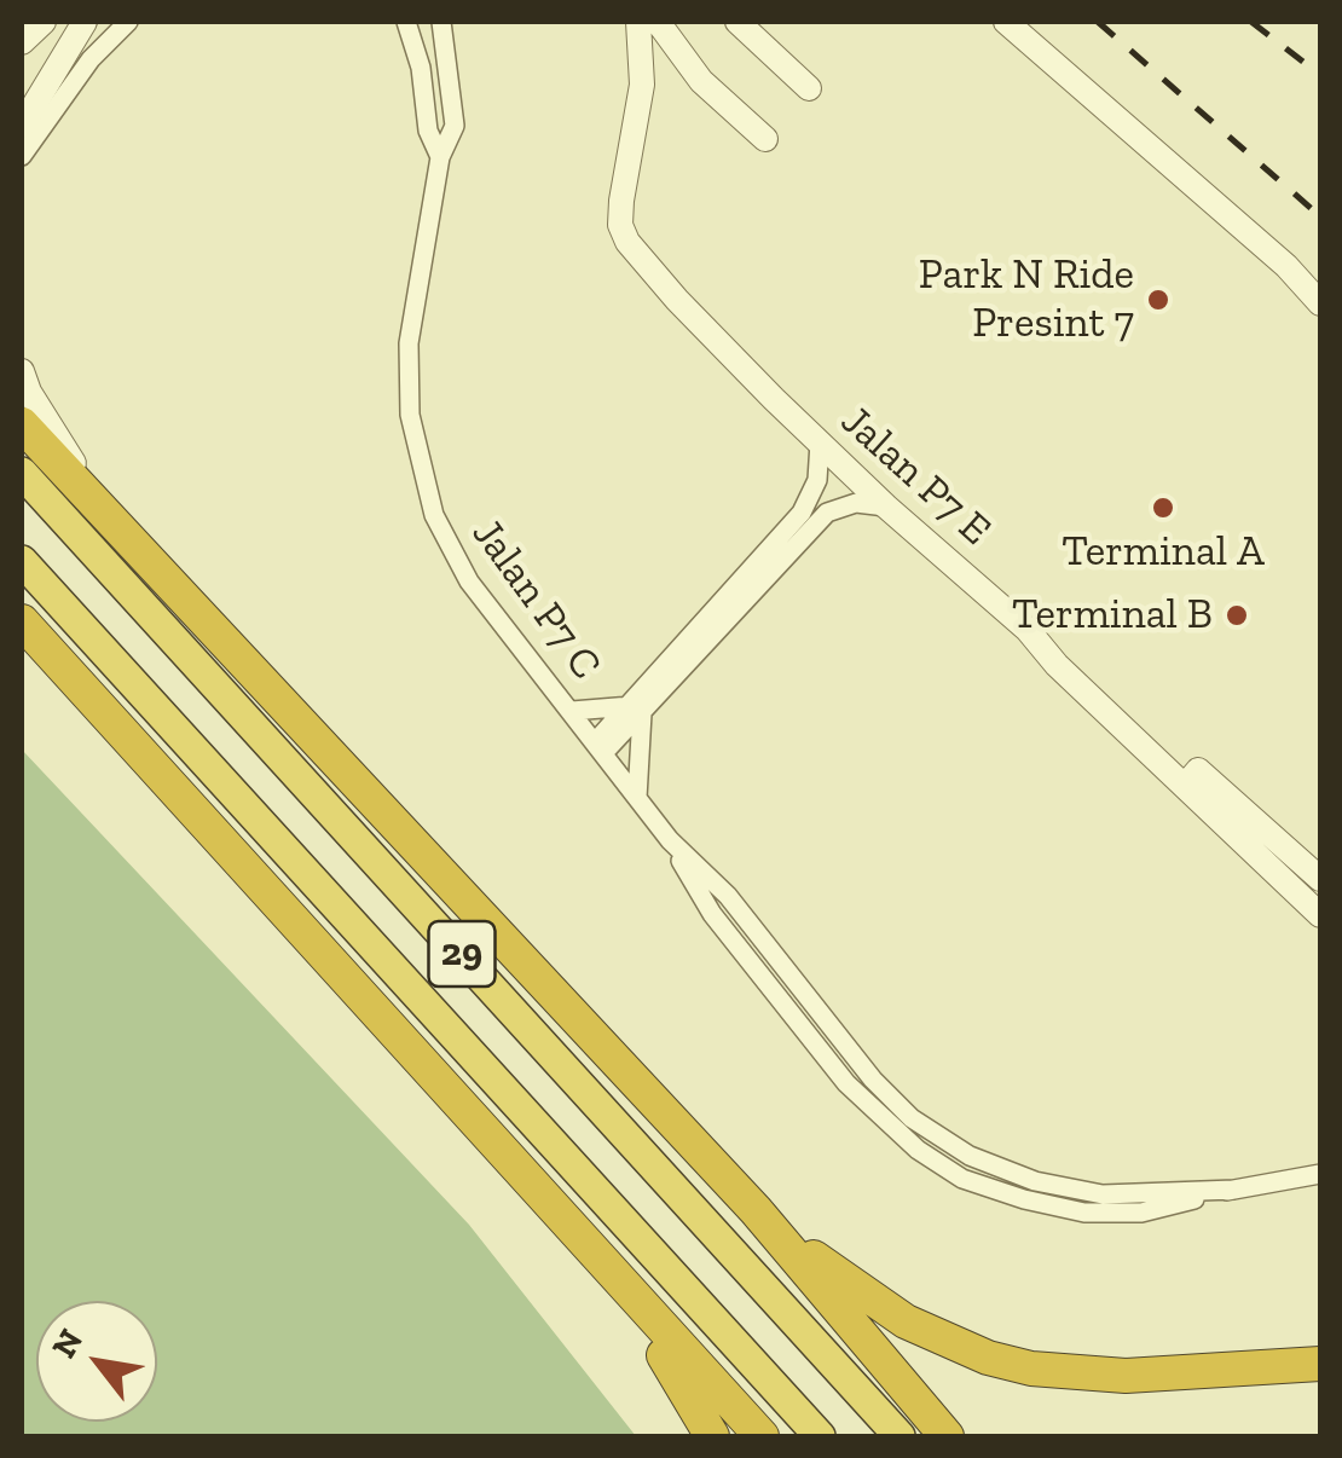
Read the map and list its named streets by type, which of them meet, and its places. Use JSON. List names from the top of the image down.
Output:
{
  "streets": {
    "highway": ["29"],
    "street": ["Jalan P7 E", "Jalan P7 C"]
  },
  "places": ["Park N Ride Presint 7", "Terminal A", "Terminal B"],
  "north": "top left"
}
